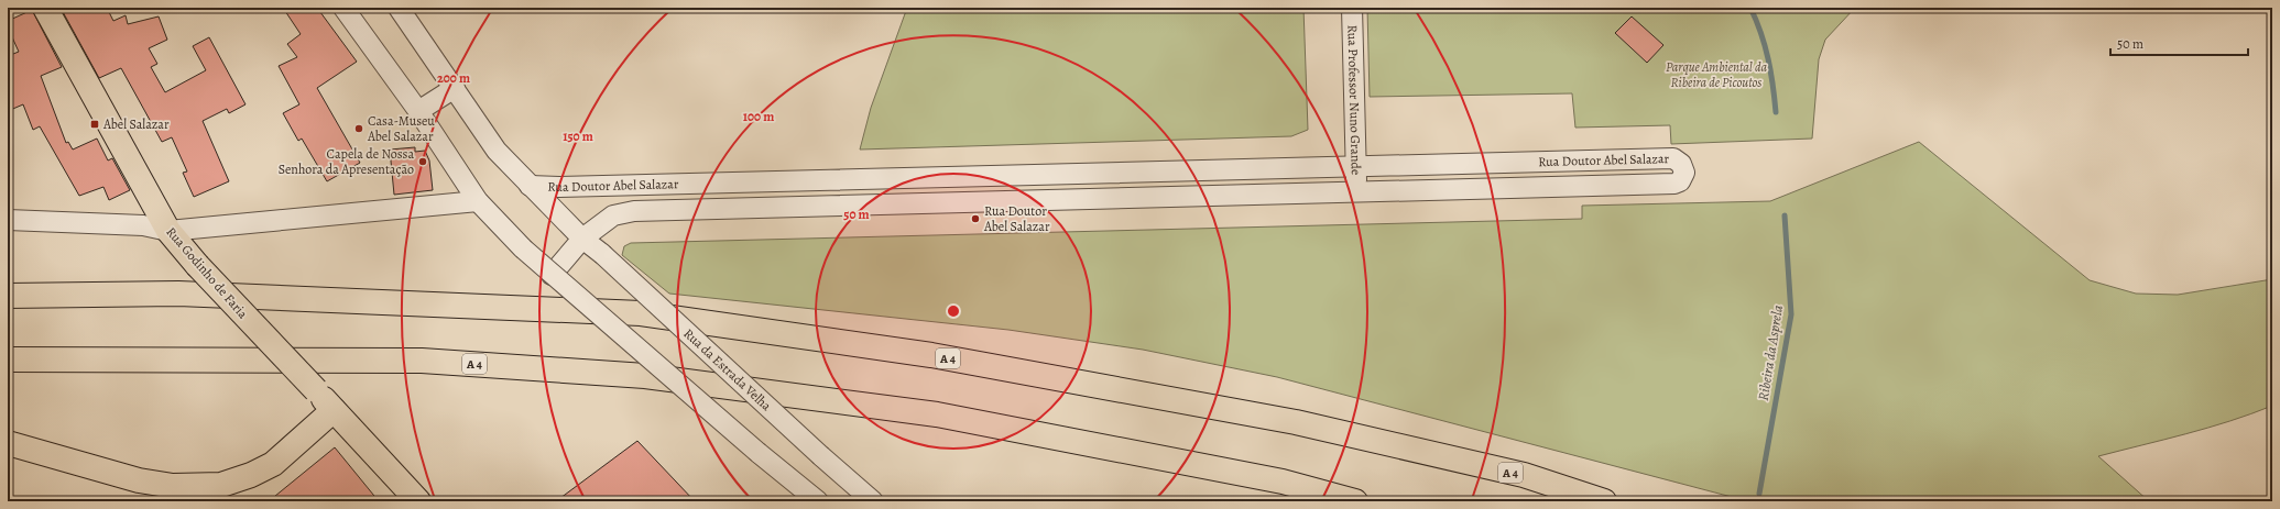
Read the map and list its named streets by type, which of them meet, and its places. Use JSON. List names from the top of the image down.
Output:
{
  "streets": {
    "main road": ["Rua Godinho de Faria", "A 4"],
    "street": ["Rua Professor Nuno Grande", "Rua Doutor Abel Salazar", "Rua da Estrada Velha"]
  },
  "crossings": [
    ["Rua Professor Nuno Grande", "Rua Doutor Abel Salazar"],
    ["Rua Doutor Abel Salazar", "Rua da Estrada Velha"]
  ],
  "water": ["Ribeira da Asprela"],
  "parks": ["Parque Ambiental da Ribeira de Picoutos"],
  "places": {
    "transit": ["Abel Salazar"],
    "other": ["Casa-Museu Abel Salazar", "Capela de Nossa Senhora da Apresentação", "Rua Doutor Abel Salazar"]
  },
  "scale_bar": "50 m",
  "rings": [
    "200 m",
    "100 m",
    "150 m",
    "50 m"
  ]
}
